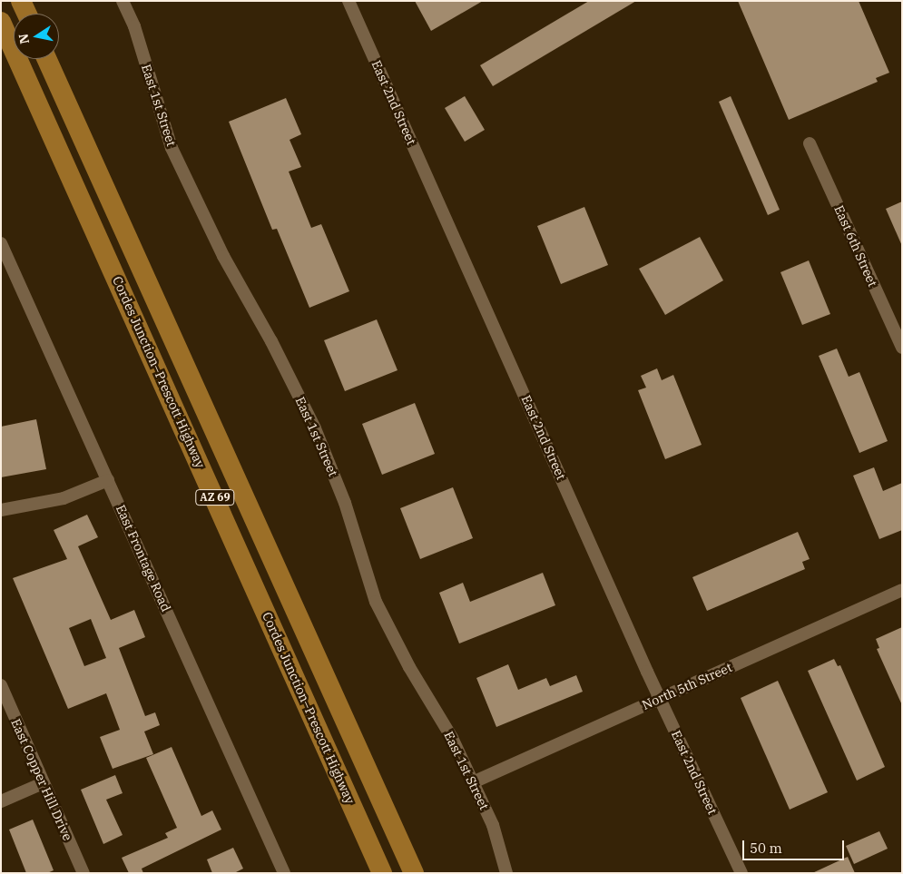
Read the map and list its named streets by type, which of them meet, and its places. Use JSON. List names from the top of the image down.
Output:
{
  "streets": {
    "main road": ["Cordes Junction–Prescott Highway", "AZ 69"],
    "street": [
      "East 2nd Street",
      "East 1st Street",
      "East 6th Street",
      "East Frontage Road",
      "North 5th Street",
      "East Copper Hill Drive"
    ]
  },
  "crossings": [
    ["East 2nd Street", "North 5th Street"],
    ["East 1st Street", "North 5th Street"]
  ],
  "scale_bar": "50 m",
  "north": "left"
}
